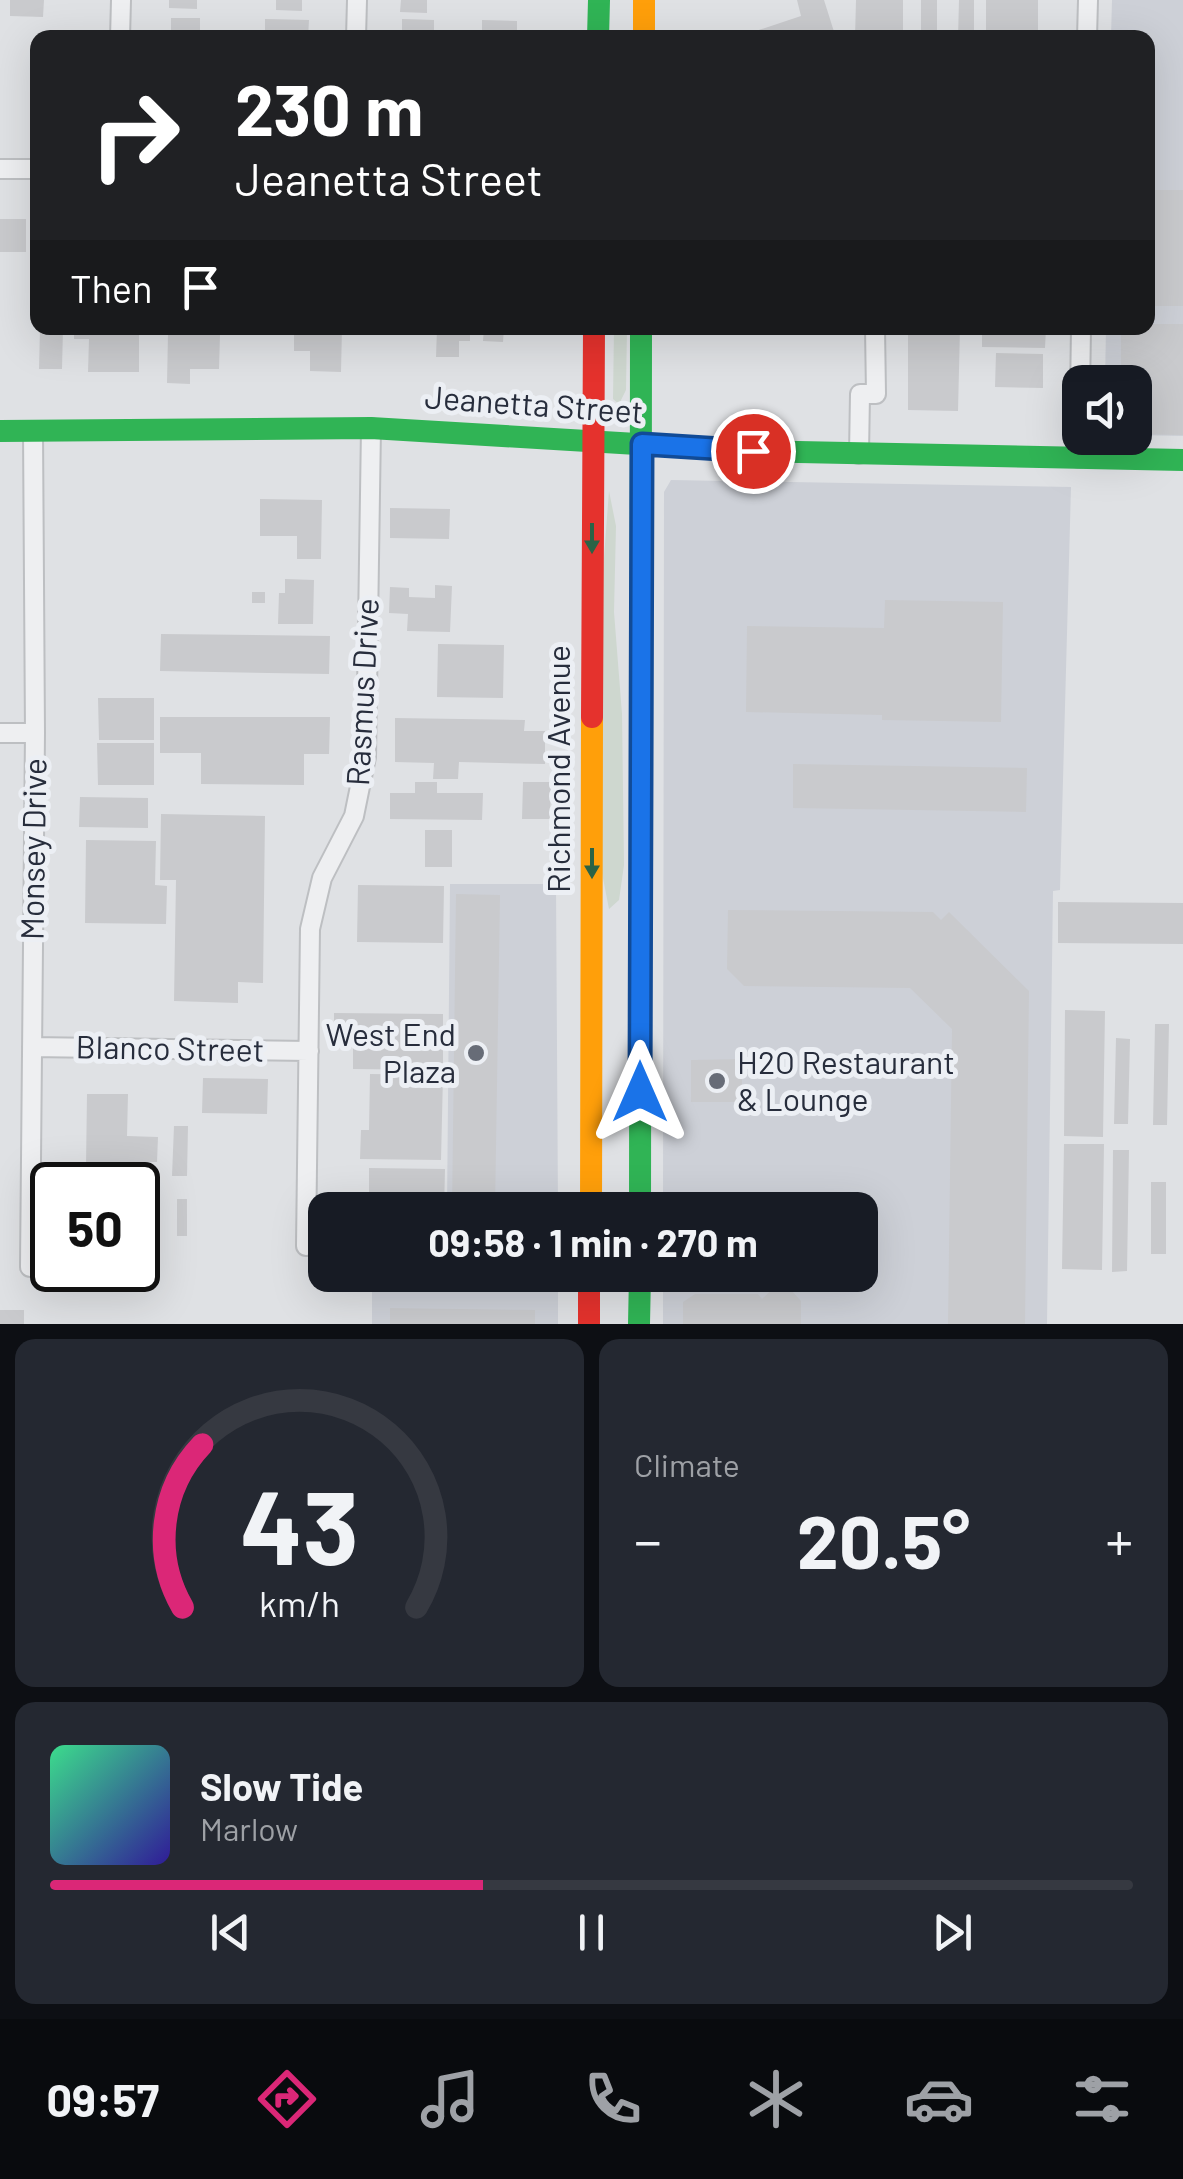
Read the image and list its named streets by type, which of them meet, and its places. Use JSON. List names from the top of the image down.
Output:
{
  "streets": {
    "main road": ["Jeanetta Street", "Richmond Avenue"],
    "street": ["Rasmus Drive", "Monsey Drive", "Blanco Street"]
  },
  "crossings": [
    ["Jeanetta Street", "Rasmus Drive"],
    ["Jeanetta Street", "Richmond Avenue"],
    ["Jeanetta Street", "Monsey Drive"],
    ["Rasmus Drive", "Blanco Street"],
    ["Monsey Drive", "Blanco Street"]
  ],
  "places": ["West End Plaza", "H2O Restaurant & Lounge"],
  "page": {
    "turn": ["230 m", "Jeanetta Street"],
    "then": "Then",
    "limit": "50",
    "trip": "09:58 · 1 min · 270 m",
    "tile": "Climate",
    "heat": ["−", "20.5°", "+"],
    "song": ["Slow Tide", "Marlow"],
    "tabs": "09:57",
    "gauge": ["43", "km/h"]
  }
}
